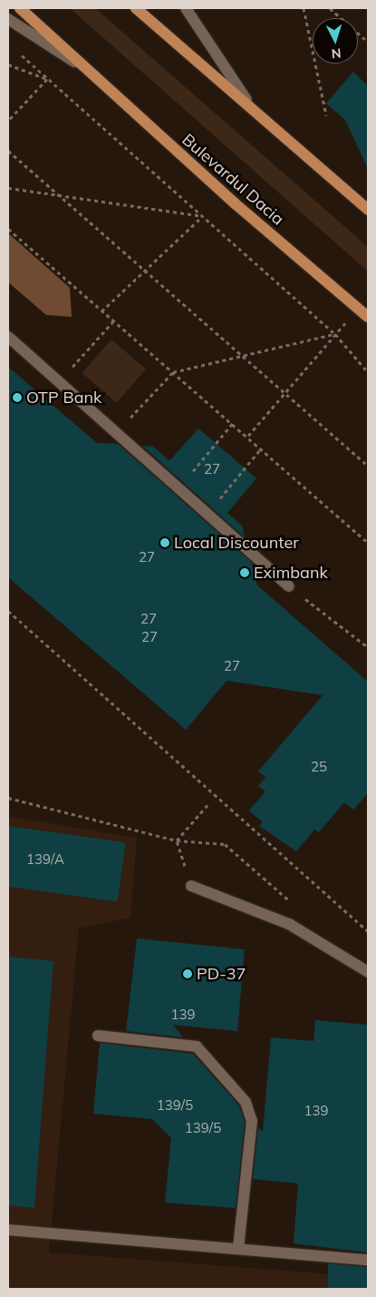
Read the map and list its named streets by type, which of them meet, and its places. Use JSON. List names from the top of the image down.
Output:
{
  "streets": {
    "main road": ["Bulevardul Dacia"]
  },
  "places": [
    "OTP Bank",
    "Local Discounter",
    "Eximbank",
    "PD-37"
  ],
  "house_numbers": [
    "27",
    "27",
    "27",
    "27",
    "27",
    "25",
    "139/A",
    "139",
    "139/5",
    "139",
    "139/5"
  ],
  "north": "bottom"
}
